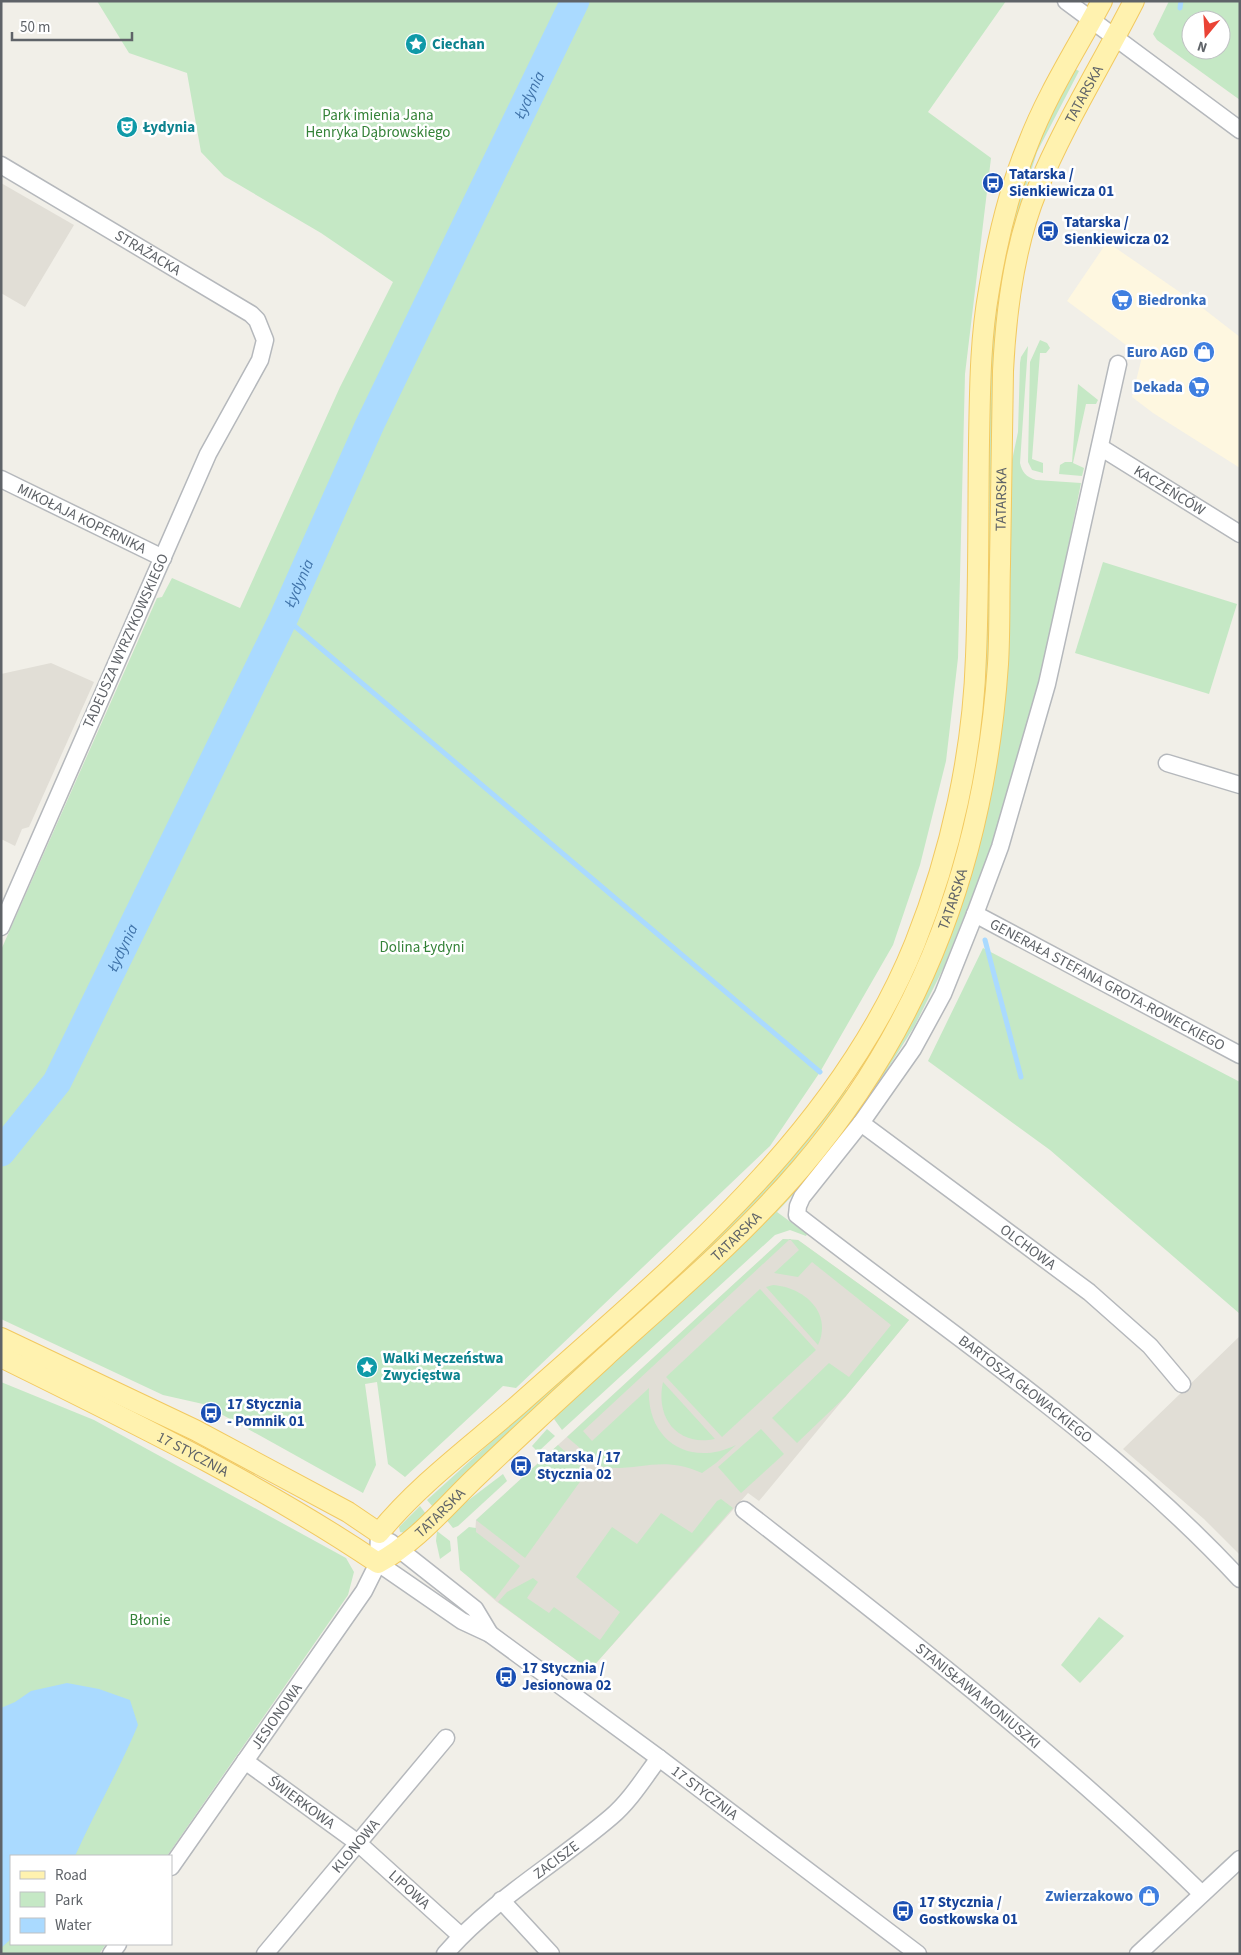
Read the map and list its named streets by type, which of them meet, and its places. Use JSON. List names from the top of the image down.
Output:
{
  "streets": {
    "main road": ["TATARSKA", "17 STYCZNIA"],
    "street": [
      "STRAŻACKA",
      "KACZEŃCÓW",
      "MIKOŁAJA KOPERNIKA",
      "TADEUSZA WYRZYKOWSKIEGO",
      "GENERAŁA STEFANA GROTA-ROWECKIEGO",
      "OLCHOWA",
      "BARTOSZA GŁOWACKIEGO",
      "STANISŁAWA MONIUSZKI",
      "JESIONOWA",
      "ŚWIERKOWA",
      "KLONOWA",
      "ZACISZE",
      "LIPOWA"
    ]
  },
  "crossings": [
    ["TATARSKA", "KACZEŃCÓW"],
    ["TATARSKA", "GENERAŁA STEFANA GROTA-ROWECKIEGO"],
    ["TATARSKA", "OLCHOWA"],
    ["TATARSKA", "BARTOSZA GŁOWACKIEGO"],
    ["TATARSKA", "17 STYCZNIA"],
    ["TATARSKA", "JESIONOWA"],
    ["STRAŻACKA", "TADEUSZA WYRZYKOWSKIEGO"],
    ["MIKOŁAJA KOPERNIKA", "TADEUSZA WYRZYKOWSKIEGO"],
    ["17 STYCZNIA", "JESIONOWA"],
    ["17 STYCZNIA", "ZACISZE"],
    ["JESIONOWA", "ŚWIERKOWA"],
    ["ŚWIERKOWA", "KLONOWA"],
    ["ŚWIERKOWA", "LIPOWA"],
    ["KLONOWA", "LIPOWA"],
    ["ZACISZE", "LIPOWA"]
  ],
  "water": ["Łydynia"],
  "parks": ["Park imienia Jana Henryka Dąbrowskiego", "Dolina Łydyni", "Błonie"],
  "places": {
    "place": ["Ciechan", "Walki Męczeństwa Zwycięstwa"],
    "theatre": ["Łydynia"],
    "bus stop": [
      "Tatarska / Sienkiewicza 01",
      "Tatarska / Sienkiewicza 02",
      "17 Stycznia - Pomnik 01",
      "Tatarska / 17 Stycznia 02",
      "17 Stycznia / Jesionowa 02",
      "17 Stycznia / Gostkowska 01"
    ],
    "supermarket": ["Biedronka", "Dekada"],
    "shop": ["Euro AGD", "Zwierzakowo"]
  },
  "legend": ["Road", "Park", "Water"],
  "scale_bar": "50 m",
  "north": "bottom"
}
